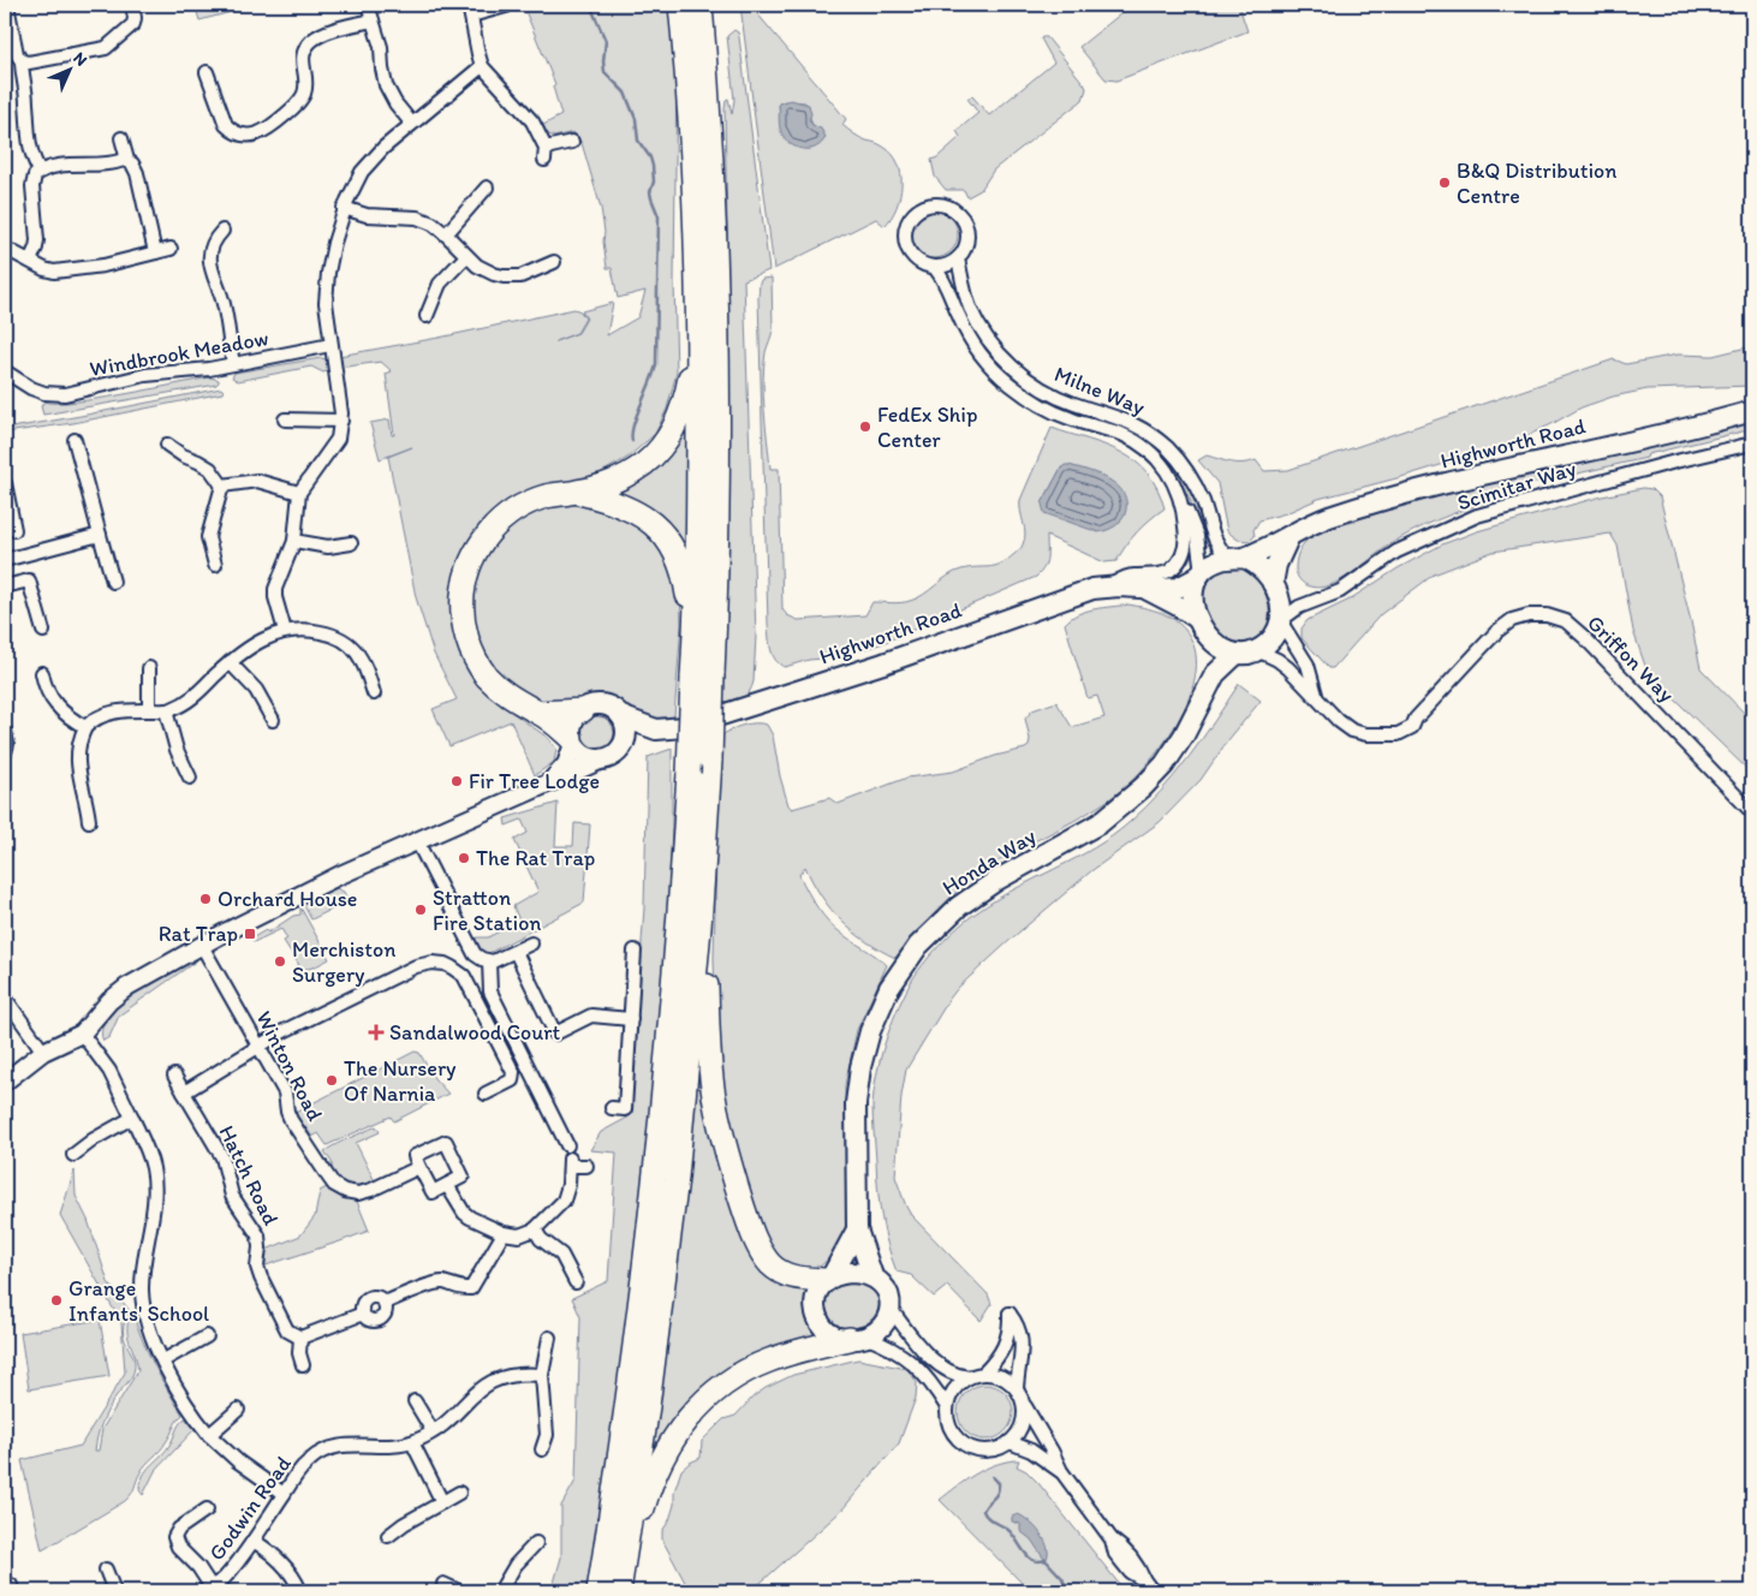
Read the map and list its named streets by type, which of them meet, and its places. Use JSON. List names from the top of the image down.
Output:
{
  "streets": {
    "main road": ["Highworth Road", "Honda Way"],
    "street": [
      "Windbrook Meadow",
      "Milne Way",
      "Scimitar Way",
      "Griffon Way",
      "Winton Road",
      "Hatch Road",
      "Godwin Road"
    ]
  },
  "crossings": [
    ["Milne Way", "Highworth Road"],
    ["Milne Way", "Scimitar Way"],
    ["Milne Way", "Griffon Way"],
    ["Milne Way", "Honda Way"],
    ["Highworth Road", "Scimitar Way"],
    ["Highworth Road", "Griffon Way"],
    ["Highworth Road", "Honda Way"],
    ["Scimitar Way", "Griffon Way"],
    ["Scimitar Way", "Honda Way"],
    ["Griffon Way", "Honda Way"]
  ],
  "places": {
    "other": [
      "B&Q Distribution Centre",
      "FedEx Ship Center",
      "Fir Tree Lodge",
      "The Rat Trap",
      "Orchard House",
      "Stratton Fire Station",
      "Merchiston Surgery",
      "The Nursery Of Narnia",
      "Grange Infants' School"
    ],
    "transit": ["Rat Trap"],
    "health": ["Sandalwood Court"]
  },
  "north": "top right"
}
